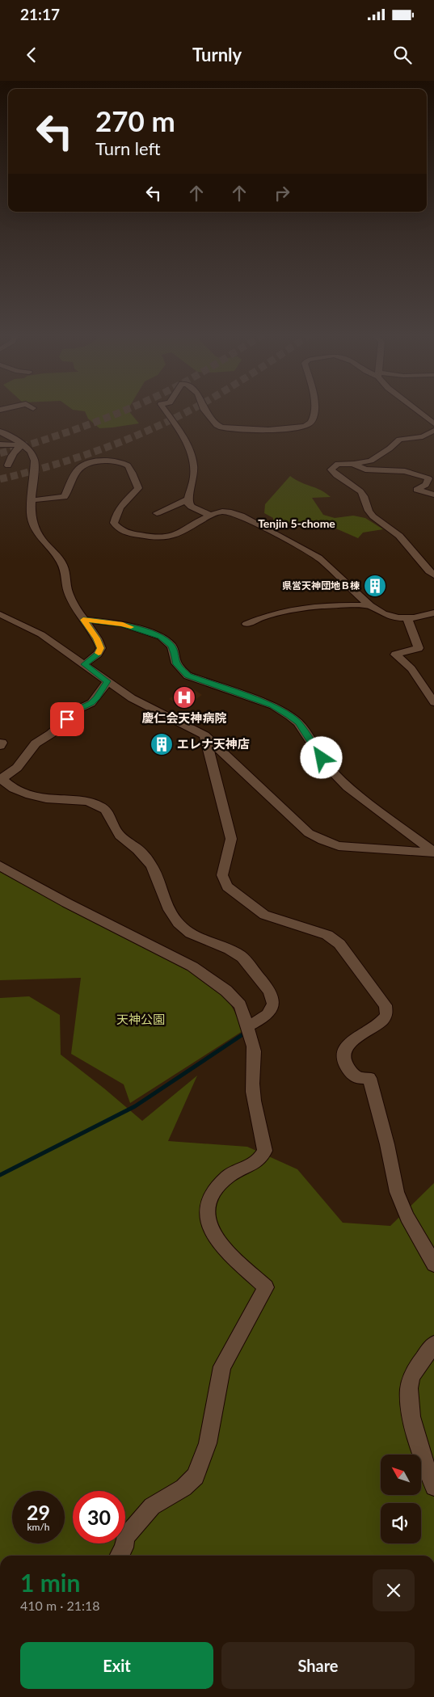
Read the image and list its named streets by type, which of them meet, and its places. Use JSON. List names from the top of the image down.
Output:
{
  "districts": ["Tenjin 5-chome"],
  "parks": ["天神公園"],
  "places": {
    "building": ["県営天神団地Ｂ棟", "エレナ天神店"],
    "hospital": ["慶仁会天神病院"]
  },
  "north": "top left",
  "page": {
    "status": "21:17",
    "header": "Turnly",
    "turn": ["270 m", "Turn left"],
    "speed": "29 km/h",
    "limit": "30",
    "heading": ["1 min", "410 m · 21:18"],
    "buttons": ["Exit", "Share"]
  }
}
